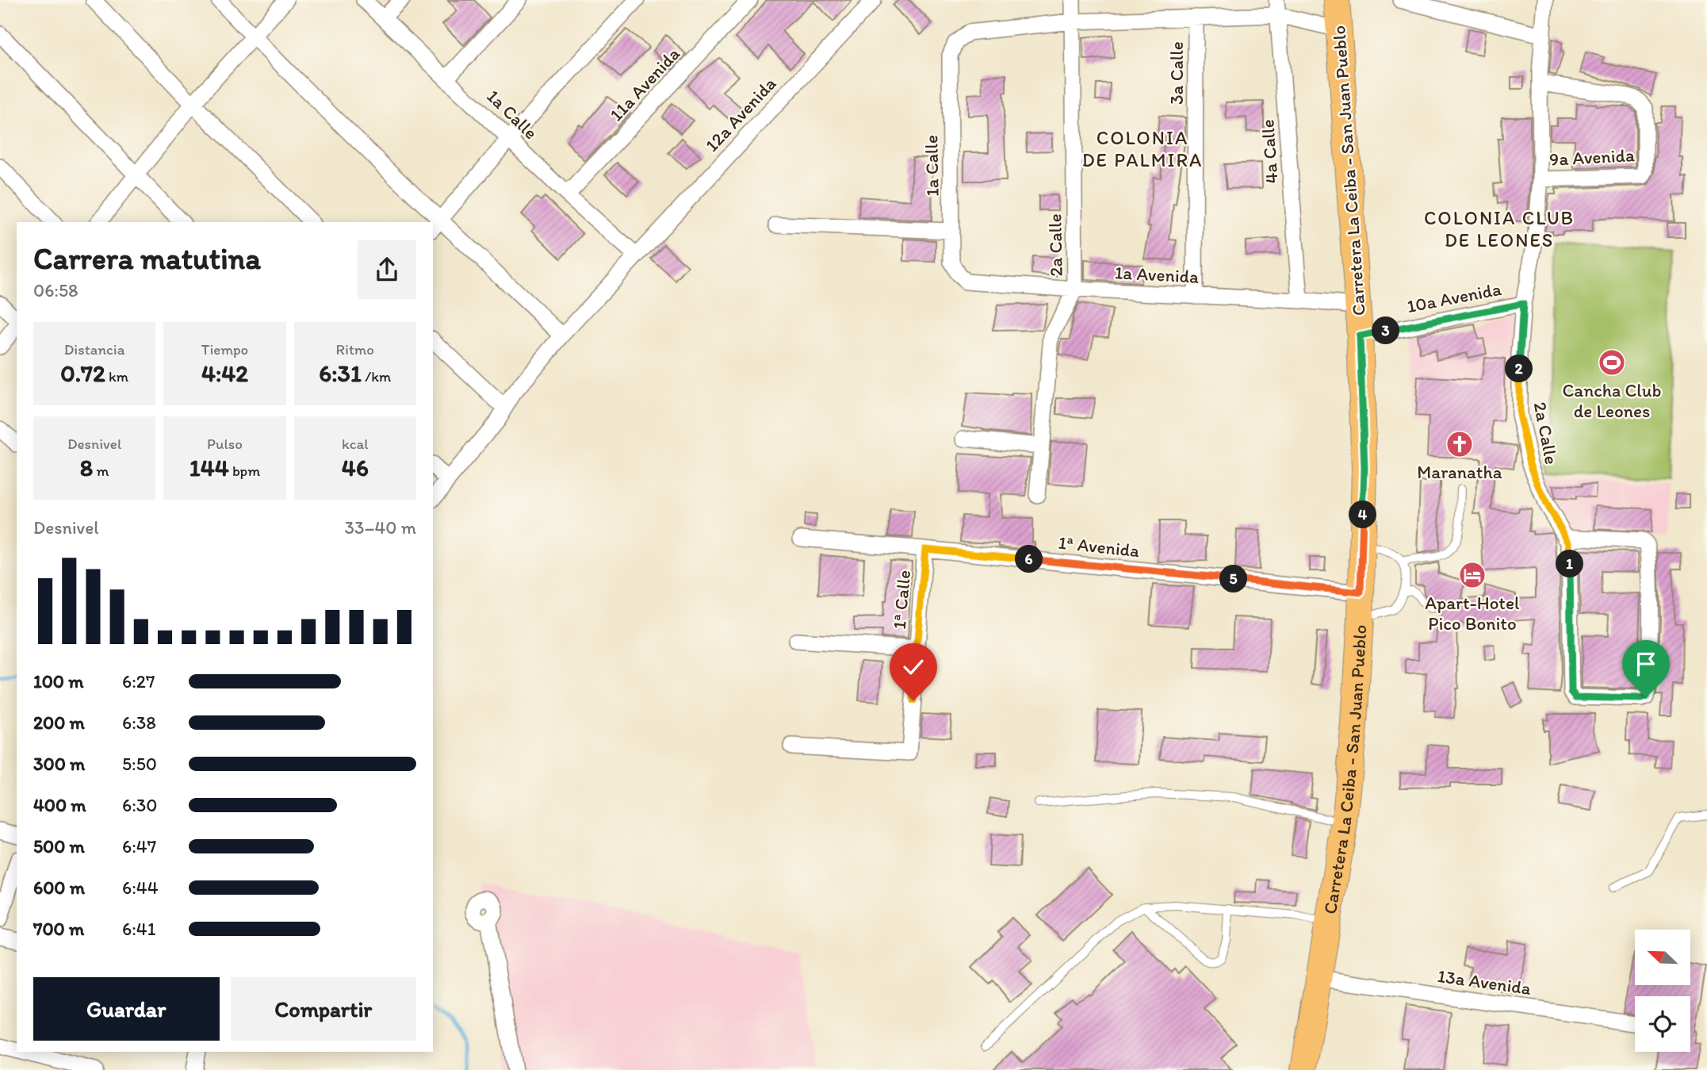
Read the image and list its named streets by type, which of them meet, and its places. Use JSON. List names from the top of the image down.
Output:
{
  "streets": {
    "main road": ["Carretera La Ceiba - San Juan Pueblo"],
    "street": [
      "3a Calle",
      "11a Avenida",
      "1a Calle",
      "12a Avenida",
      "4a Calle",
      "9a Avenida",
      "2a Calle",
      "1a Avenida",
      "10a Avenida",
      "1ª Avenida",
      "1ª Calle",
      "13a Avenida"
    ]
  },
  "crossings": [
    ["3a Calle", "1a Avenida"],
    ["11a Avenida", "1a Calle"],
    ["1a Calle", "12a Avenida"],
    ["1a Calle", "2a Calle"],
    ["1a Calle", "1a Avenida"],
    ["4a Calle", "1a Avenida"],
    ["9a Avenida", "2a Calle"],
    ["Carretera La Ceiba - San Juan Pueblo", "1a Avenida"],
    ["Carretera La Ceiba - San Juan Pueblo", "10a Avenida"],
    ["Carretera La Ceiba - San Juan Pueblo", "1ª Avenida"],
    ["Carretera La Ceiba - San Juan Pueblo", "13a Avenida"],
    ["2a Calle", "1a Avenida"],
    ["2a Calle", "10a Avenida"],
    ["1ª Avenida", "1ª Calle"]
  ],
  "districts": ["COLONIA DE PALMIRA", "COLONIA CLUB DE LEONES"],
  "places": {
    "sports": ["Cancha Club de Leones"],
    "church": ["Maranatha"],
    "hotel": ["Apart-Hotel Pico Bonito"]
  },
  "north": "top left",
  "page": {
    "heading": ["Carrera matutina", "06:58"],
    "pins": [
      "3",
      "2",
      "4",
      "6",
      "1",
      "5"
    ],
    "stats": [
      ["Distancia", "0.72 km"],
      ["Tiempo", "4:42"],
      ["Ritmo", "6:31 /km"],
      ["Desnivel", "8 m"],
      ["Pulso", "144 bpm"],
      ["kcal", "46"]
    ],
    "chart": ["Desnivel", "33–40 m"],
    "list": [
      {
        "name": "100 m",
        "note": "6:27"
      },
      {
        "name": "200 m",
        "note": "6:38"
      },
      {
        "name": "300 m",
        "note": "5:50"
      },
      {
        "name": "400 m",
        "note": "6:30"
      },
      {
        "name": "500 m",
        "note": "6:47"
      },
      {
        "name": "600 m",
        "note": "6:44"
      },
      {
        "name": "700 m",
        "note": "6:41"
      }
    ],
    "buttons": ["Guardar", "Compartir"]
  }
}
